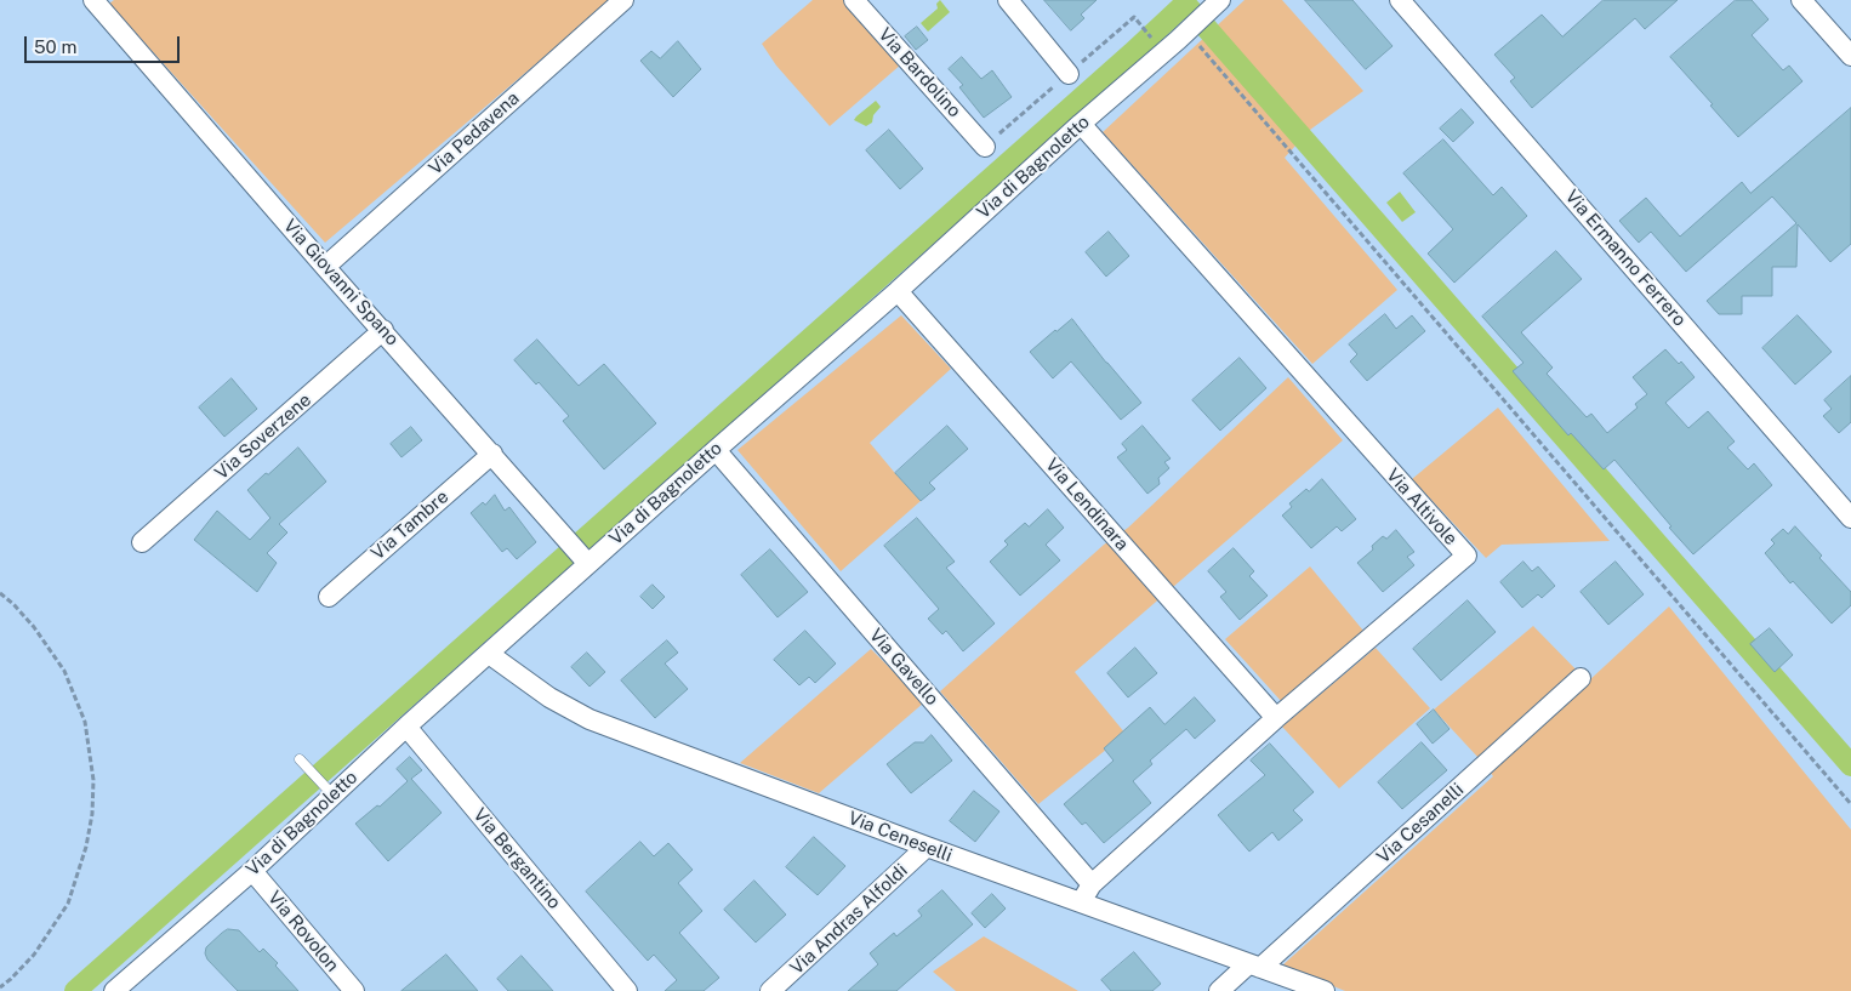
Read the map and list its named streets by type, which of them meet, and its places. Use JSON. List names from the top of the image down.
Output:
{
  "streets": {
    "street": [
      "Via Bardolino",
      "Via Pedavena",
      "Via di Bagnoletto",
      "Via Ermanno Ferrero",
      "Via Giovanni Spano",
      "Via Soverzene",
      "Via Lendinara",
      "Via Altivole",
      "Via Tambre",
      "Via Gavello",
      "Via Cesanelli",
      "Via Ceneselli",
      "Via Bergantino",
      "Via Andras Alfoldi",
      "Via Rovolon"
    ]
  },
  "crossings": [
    ["Via Pedavena", "Via Giovanni Spano"],
    ["Via di Bagnoletto", "Via Giovanni Spano"],
    ["Via di Bagnoletto", "Via Lendinara"],
    ["Via di Bagnoletto", "Via Altivole"],
    ["Via di Bagnoletto", "Via Gavello"],
    ["Via di Bagnoletto", "Via Ceneselli"],
    ["Via di Bagnoletto", "Via Bergantino"],
    ["Via di Bagnoletto", "Via Rovolon"],
    ["Via Giovanni Spano", "Via Soverzene"],
    ["Via Giovanni Spano", "Via Tambre"],
    ["Via Lendinara", "Via Altivole"],
    ["Via Altivole", "Via Gavello"],
    ["Via Altivole", "Via Ceneselli"],
    ["Via Cesanelli", "Via Ceneselli"],
    ["Via Ceneselli", "Via Andras Alfoldi"]
  ],
  "scale_bar": "50 m"
}
